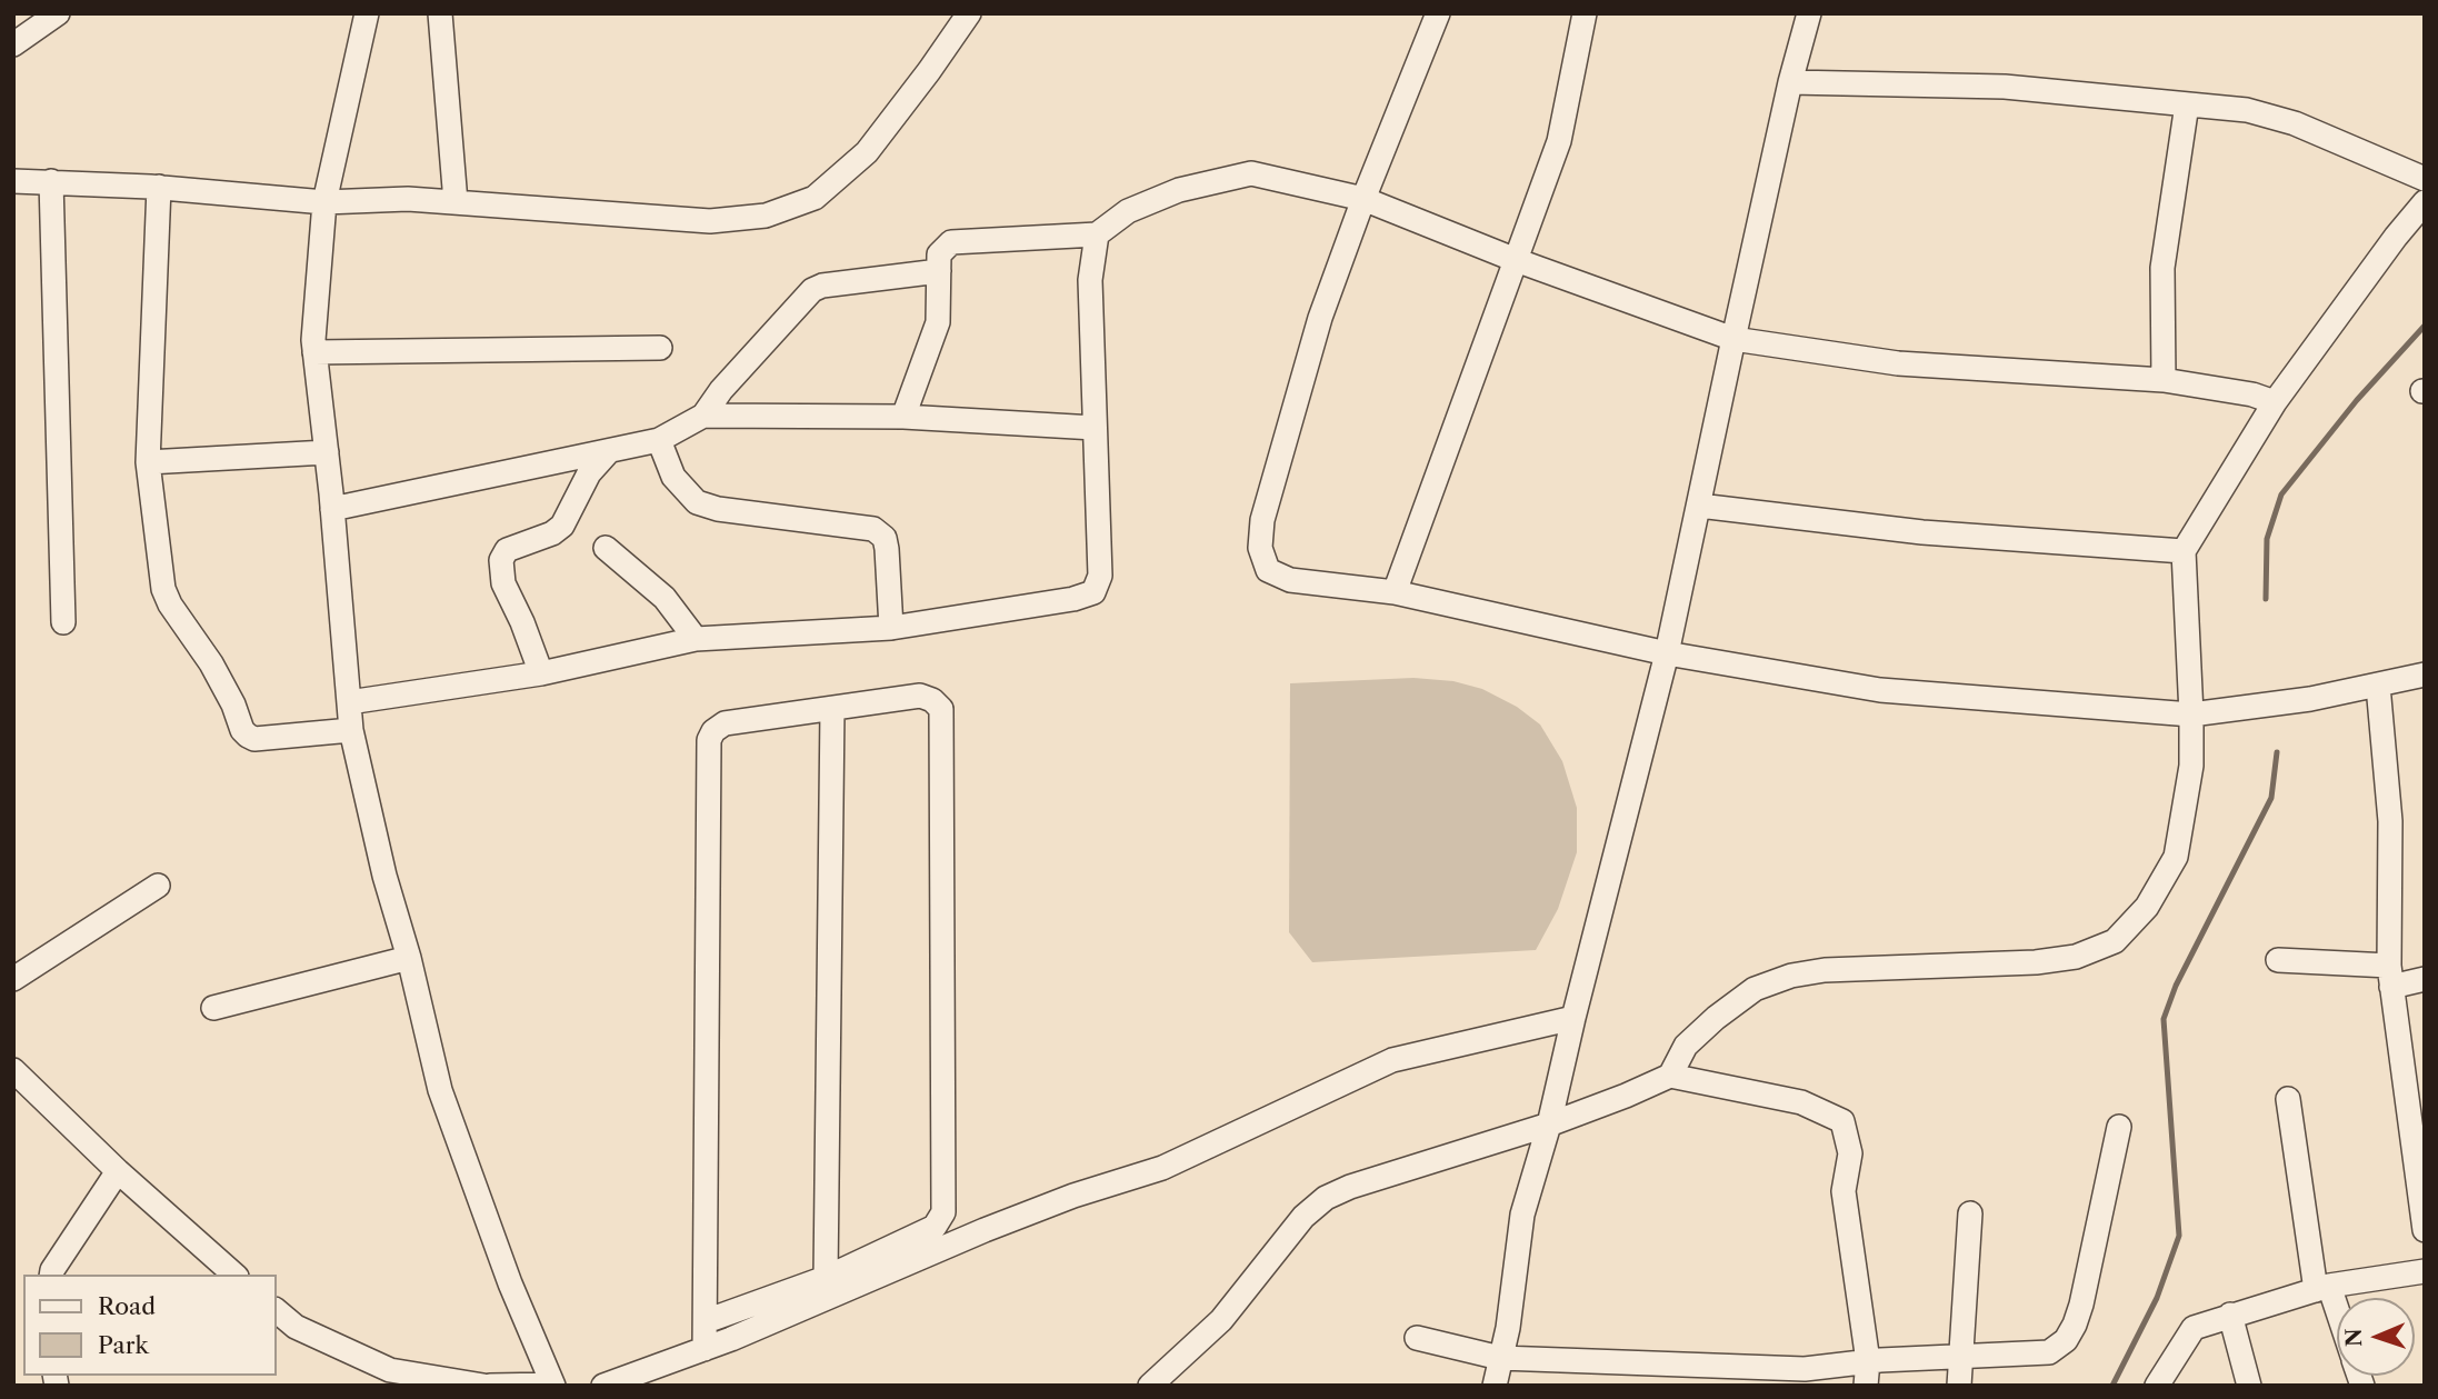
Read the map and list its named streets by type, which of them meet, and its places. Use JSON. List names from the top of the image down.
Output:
{
  "legend": ["Road", "Park"],
  "north": "left"
}
